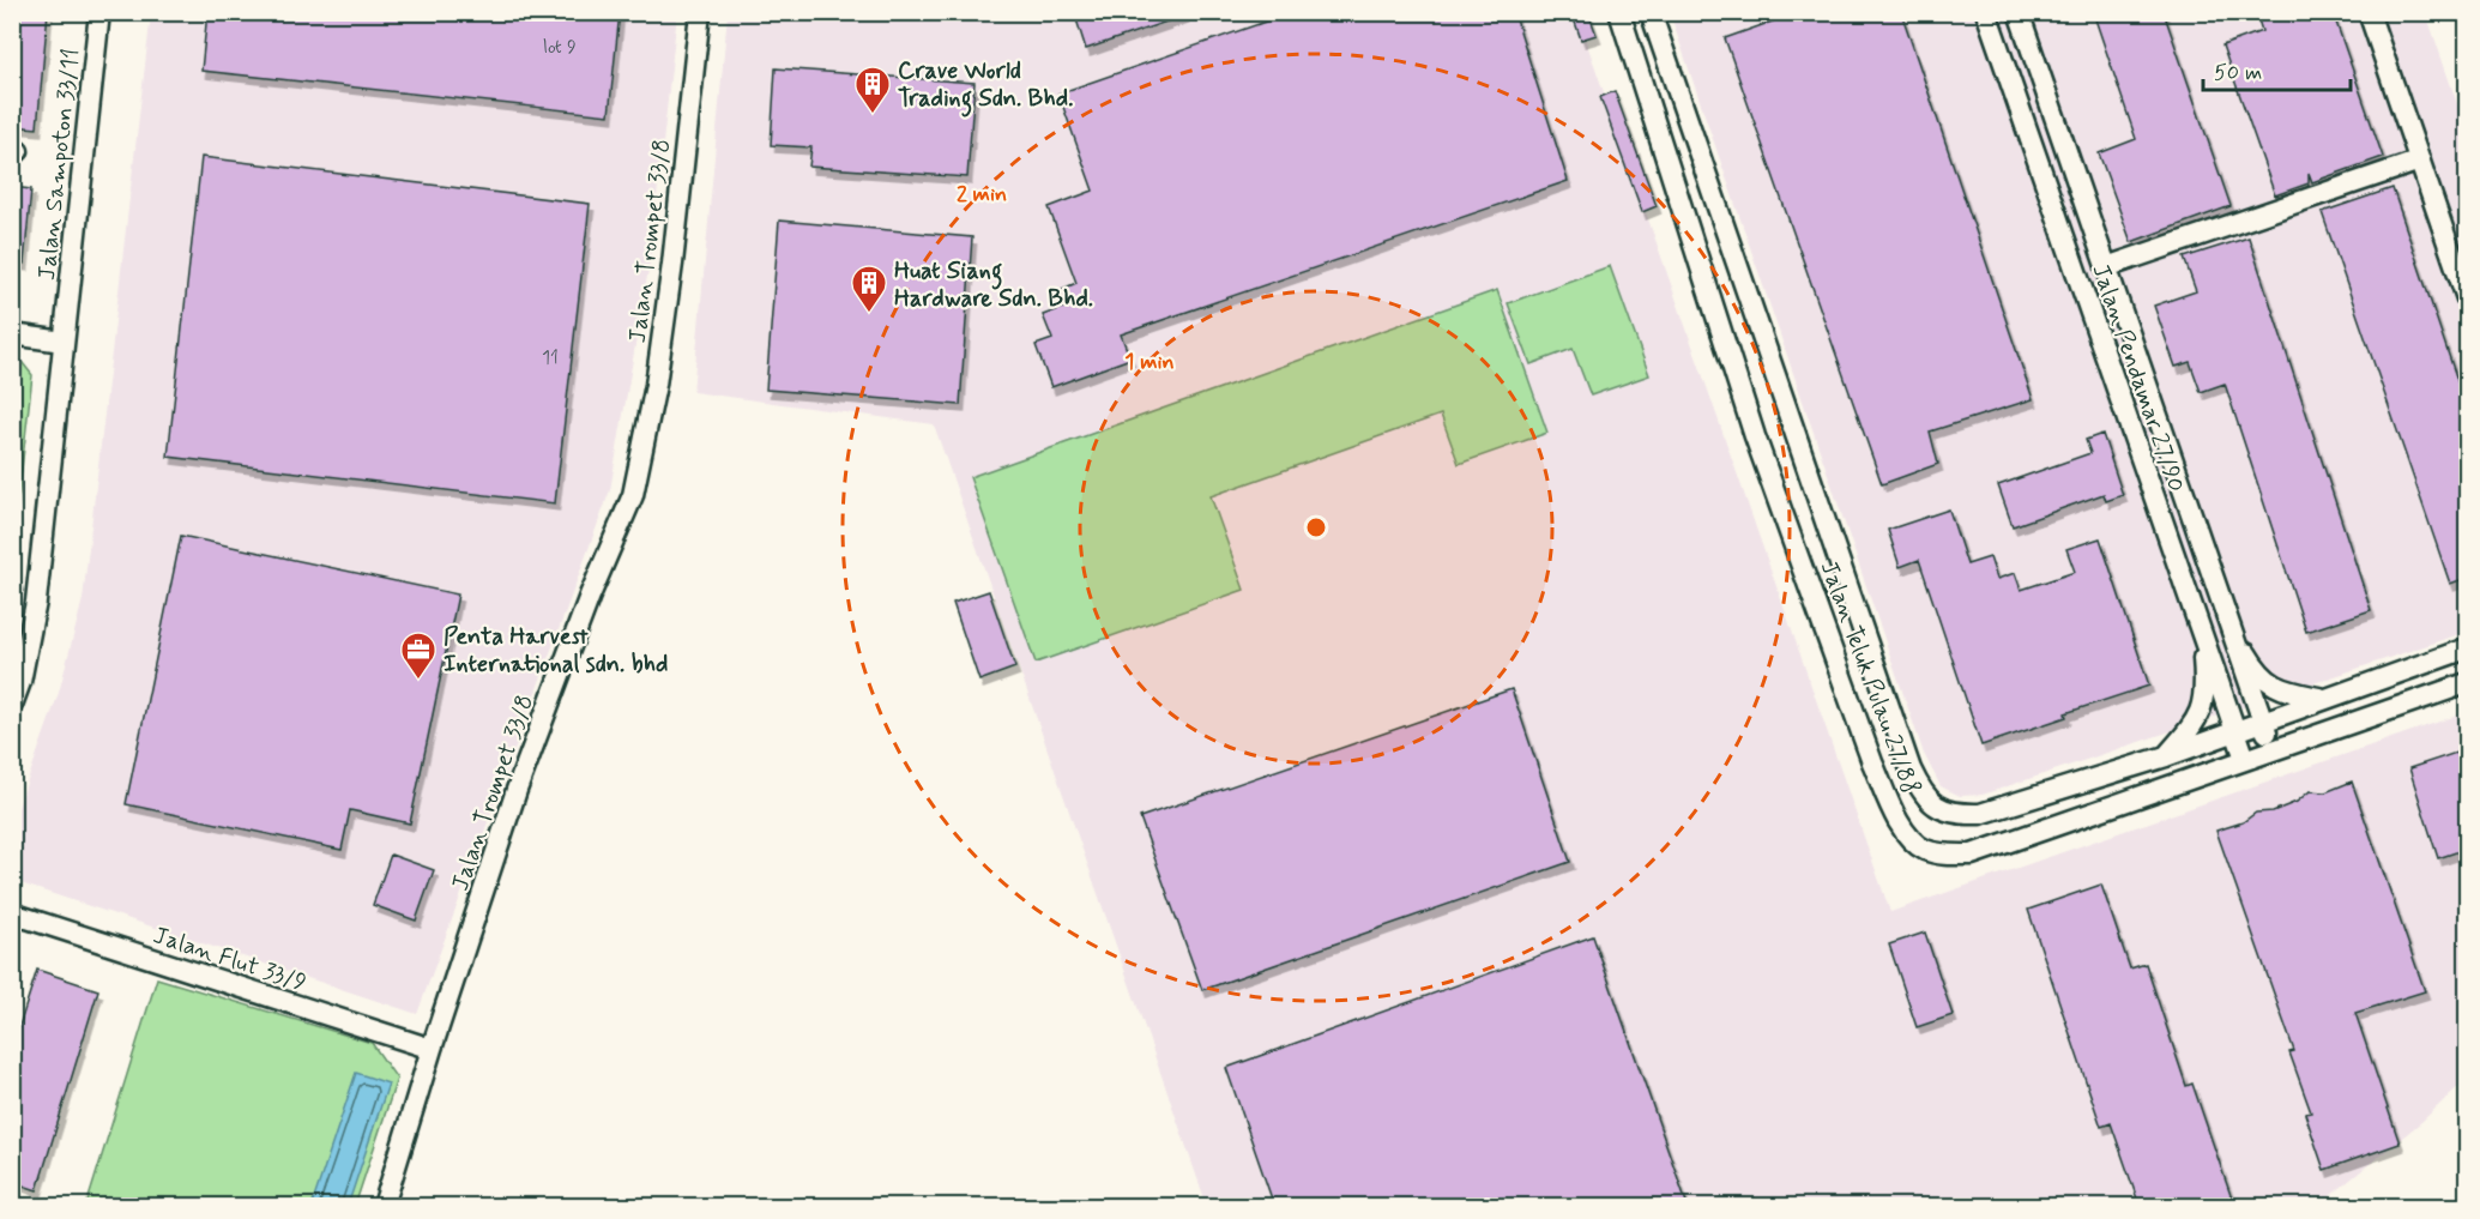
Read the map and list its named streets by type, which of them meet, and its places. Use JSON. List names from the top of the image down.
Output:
{
  "streets": {
    "street": [
      "Jalan Sampoton 33/11",
      "Jalan Trompet 33/8",
      "Jalan Pendamar 27/90",
      "Jalan Teluk Pulau 27/88",
      "Jalan Flut 33/9"
    ]
  },
  "crossings": [
    ["Jalan Trompet 33/8", "Jalan Flut 33/9"],
    ["Jalan Pendamar 27/90", "Jalan Teluk Pulau 27/88"]
  ],
  "places": {
    "building": ["Crave World Trading Sdn. Bhd.", "Huat Siang Hardware Sdn. Bhd."],
    "office": ["Penta Harvest International sdn. bhd"]
  },
  "house_numbers": ["lot 9", "11"],
  "scale_bar": "50 m",
  "rings": ["2 min", "1 min"]
}
